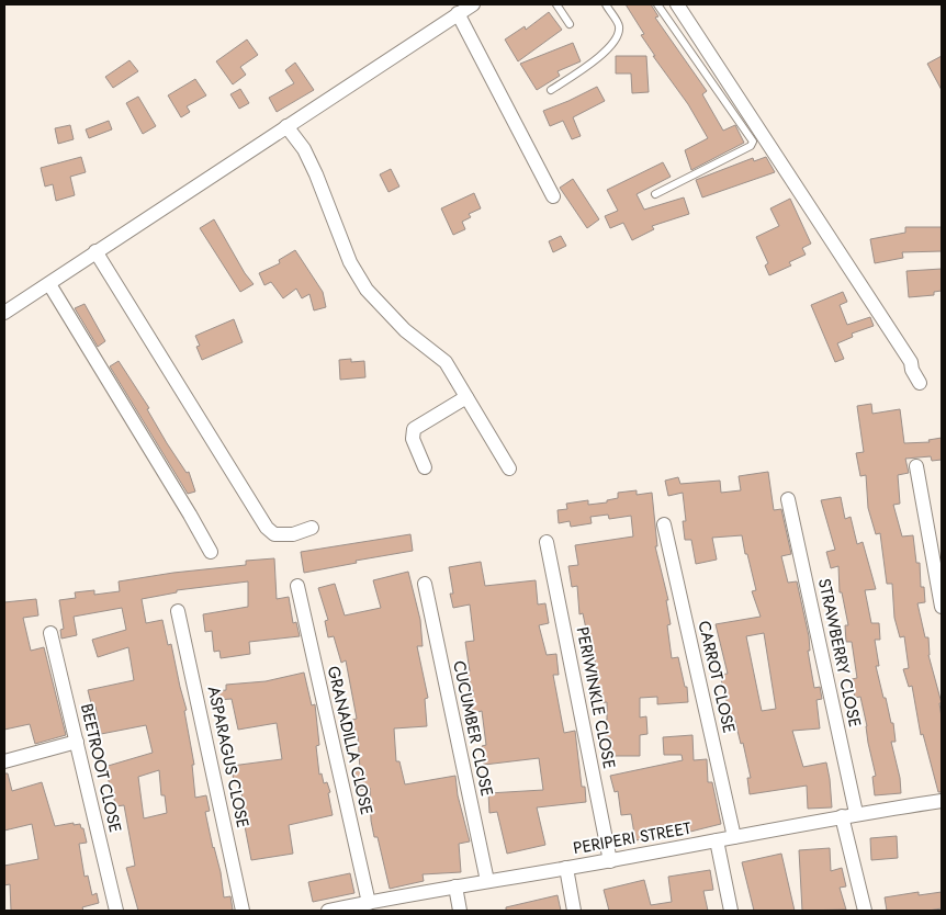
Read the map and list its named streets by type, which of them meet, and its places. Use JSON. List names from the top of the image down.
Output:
{
  "streets": {
    "street": [
      "STRAWBERRY CLOSE",
      "CARROT CLOSE",
      "PERIWINKLE CLOSE",
      "CUCUMBER CLOSE",
      "GRANADILLA CLOSE",
      "ASPARAGUS CLOSE",
      "BEETROOT CLOSE",
      "PERIPERI STREET"
    ]
  },
  "crossings": [
    ["STRAWBERRY CLOSE", "PERIPERI STREET"],
    ["CARROT CLOSE", "PERIPERI STREET"],
    ["PERIWINKLE CLOSE", "PERIPERI STREET"],
    ["CUCUMBER CLOSE", "PERIPERI STREET"],
    ["GRANADILLA CLOSE", "PERIPERI STREET"]
  ]
}
